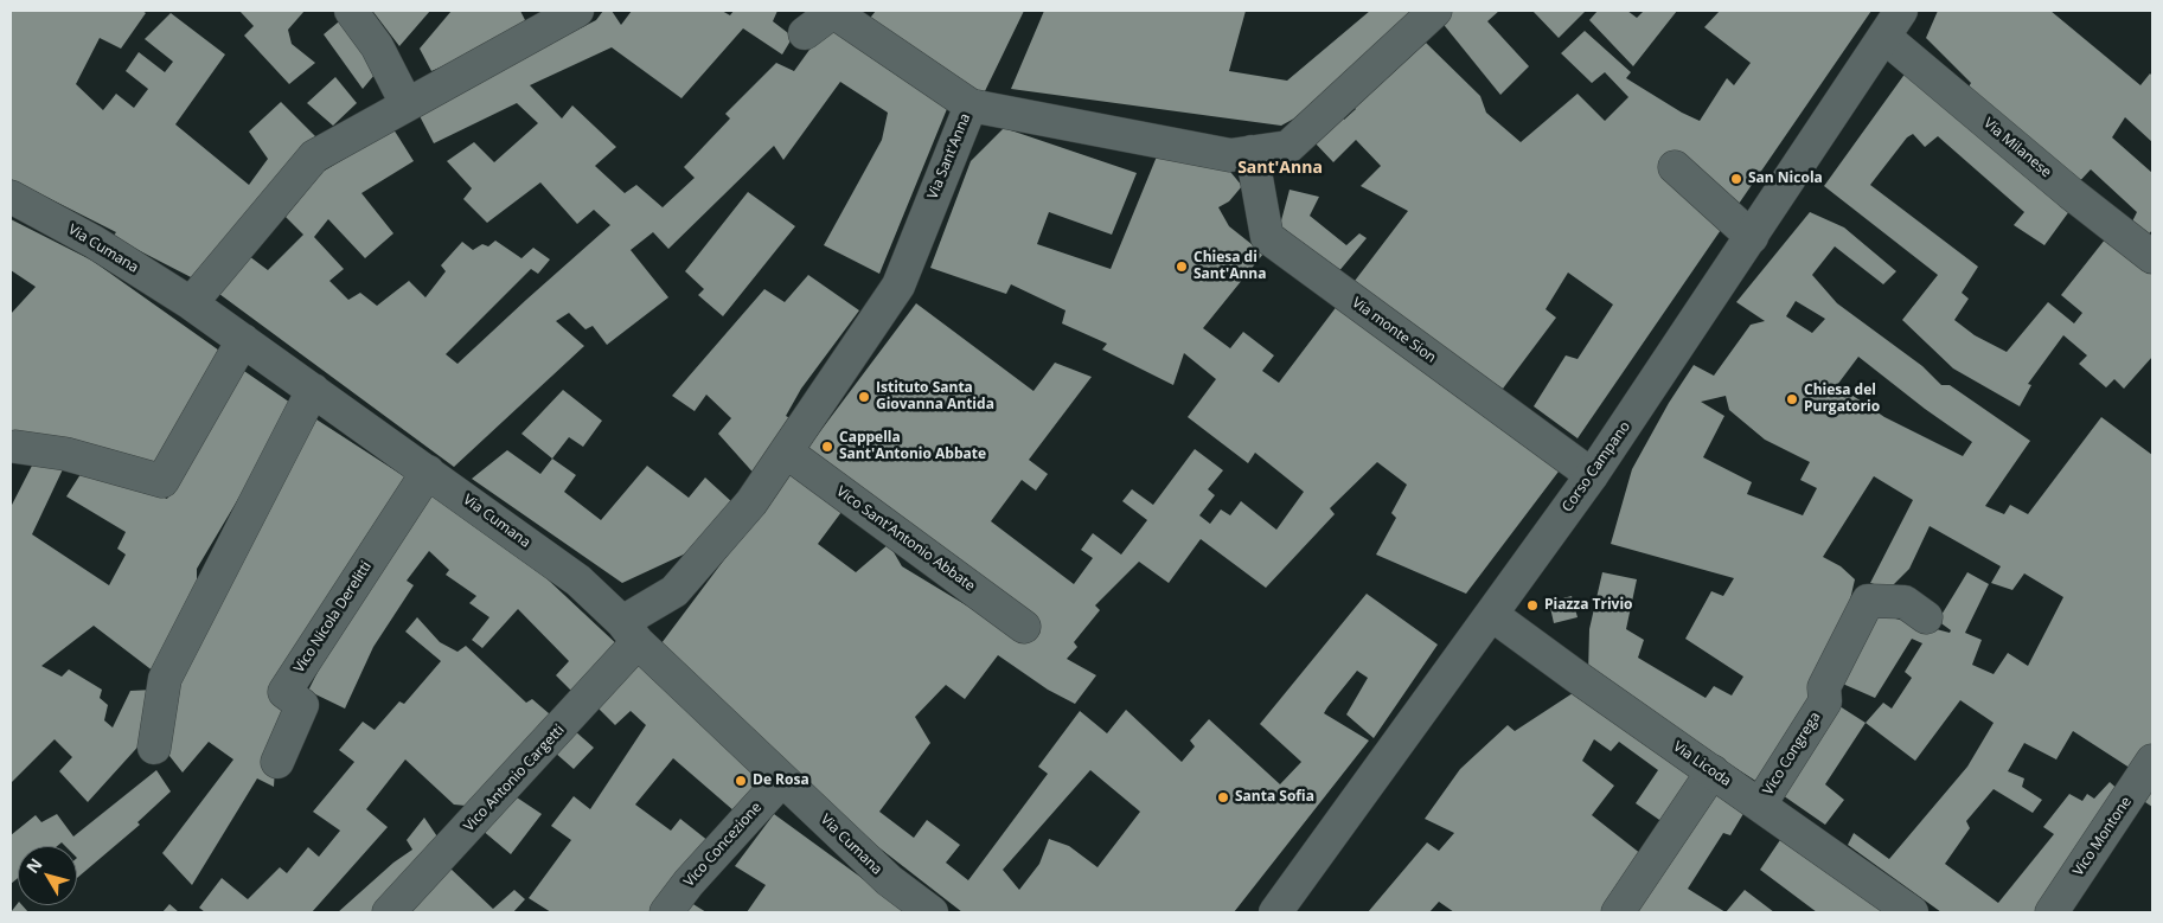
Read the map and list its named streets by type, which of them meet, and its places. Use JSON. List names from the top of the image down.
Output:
{
  "streets": {
    "street": [
      "Via Milanese",
      "Via Sant'Anna",
      "Via Cumana",
      "Via monte Sion",
      "Corso Campano",
      "Vico Sant'Antonio Abbate",
      "Vico Nicola Derelitti",
      "Vico Congrega",
      "Via Licoda",
      "Vico Antonio Cargetti",
      "Vico Montone",
      "Vico Concezione"
    ]
  },
  "crossings": [
    ["Via Milanese", "Corso Campano"],
    ["Via Sant'Anna", "Via Cumana"],
    ["Via Sant'Anna", "Via monte Sion"],
    ["Via Sant'Anna", "Vico Sant'Antonio Abbate"],
    ["Via Sant'Anna", "Vico Antonio Cargetti"],
    ["Via Cumana", "Vico Nicola Derelitti"],
    ["Via Cumana", "Vico Antonio Cargetti"],
    ["Via Cumana", "Vico Concezione"],
    ["Via monte Sion", "Corso Campano"],
    ["Corso Campano", "Via Licoda"],
    ["Vico Congrega", "Via Licoda"]
  ],
  "districts": ["Sant'Anna"],
  "places": [
    "San Nicola",
    "Chiesa di Sant'Anna",
    "Istituto Santa Giovanna Antida",
    "Chiesa del Purgatorio",
    "Cappella Sant'Antonio Abbate",
    "Piazza Trivio",
    "De Rosa",
    "Santa Sofia"
  ],
  "north": "top left"
}
